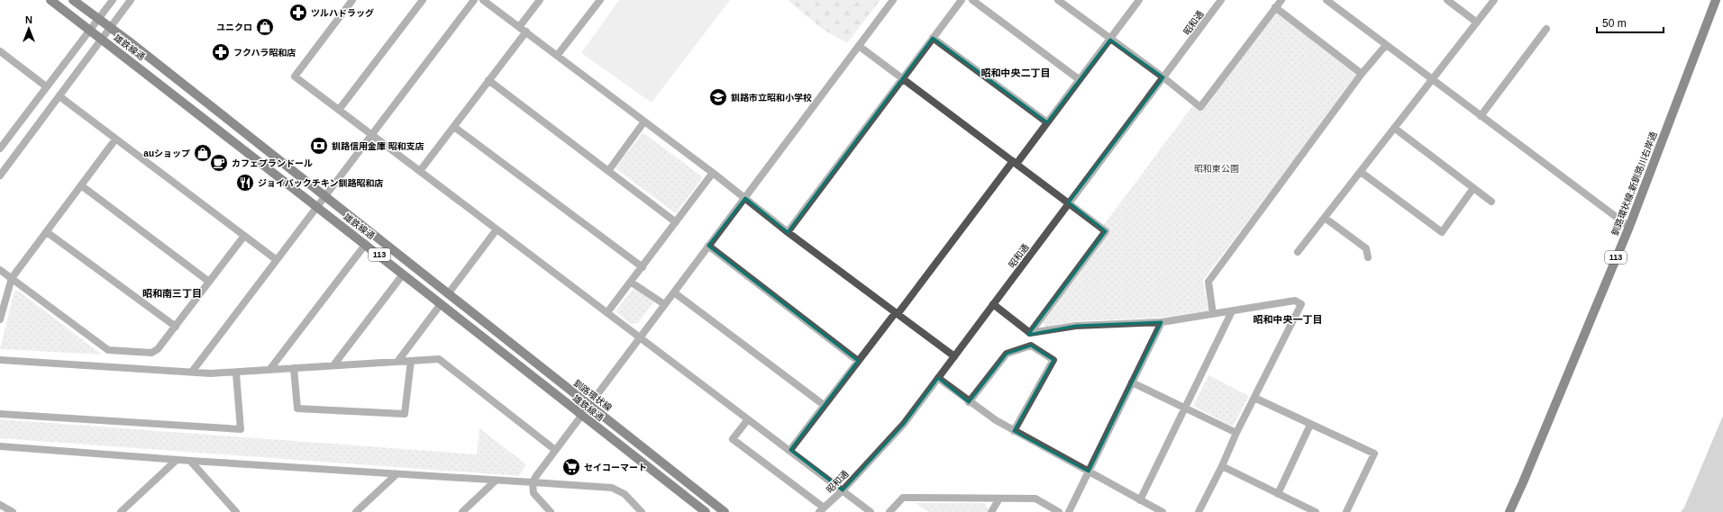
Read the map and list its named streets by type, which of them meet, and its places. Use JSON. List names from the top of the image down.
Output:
{
  "streets": {
    "main road": [
      "雄鉄線通",
      "釧路環状線;新釧路川右岸通",
      "113",
      "釧路環状線"
    ],
    "street": ["昭和通"]
  },
  "crossings": [
    ["雄鉄線通", "釧路環状線"]
  ],
  "districts": ["昭和中央二丁目", "昭和南三丁目", "昭和中央一丁目"],
  "parks": ["昭和東公園"],
  "places": {
    "pharmacy": ["ツルハドラッグ", "フクハラ昭和店"],
    "shop": ["ユニクロ", "auショップ"],
    "school or university": ["釧路市立昭和小学校"],
    "bank": ["釧路信用金庫 昭和支店"],
    "cafe": ["カフェプランドール"],
    "restaurant": ["ジョイパックチキン釧路昭和店"],
    "supermarket": ["セイコーマート"]
  },
  "scale_bar": "50 m",
  "north": "top"
}
